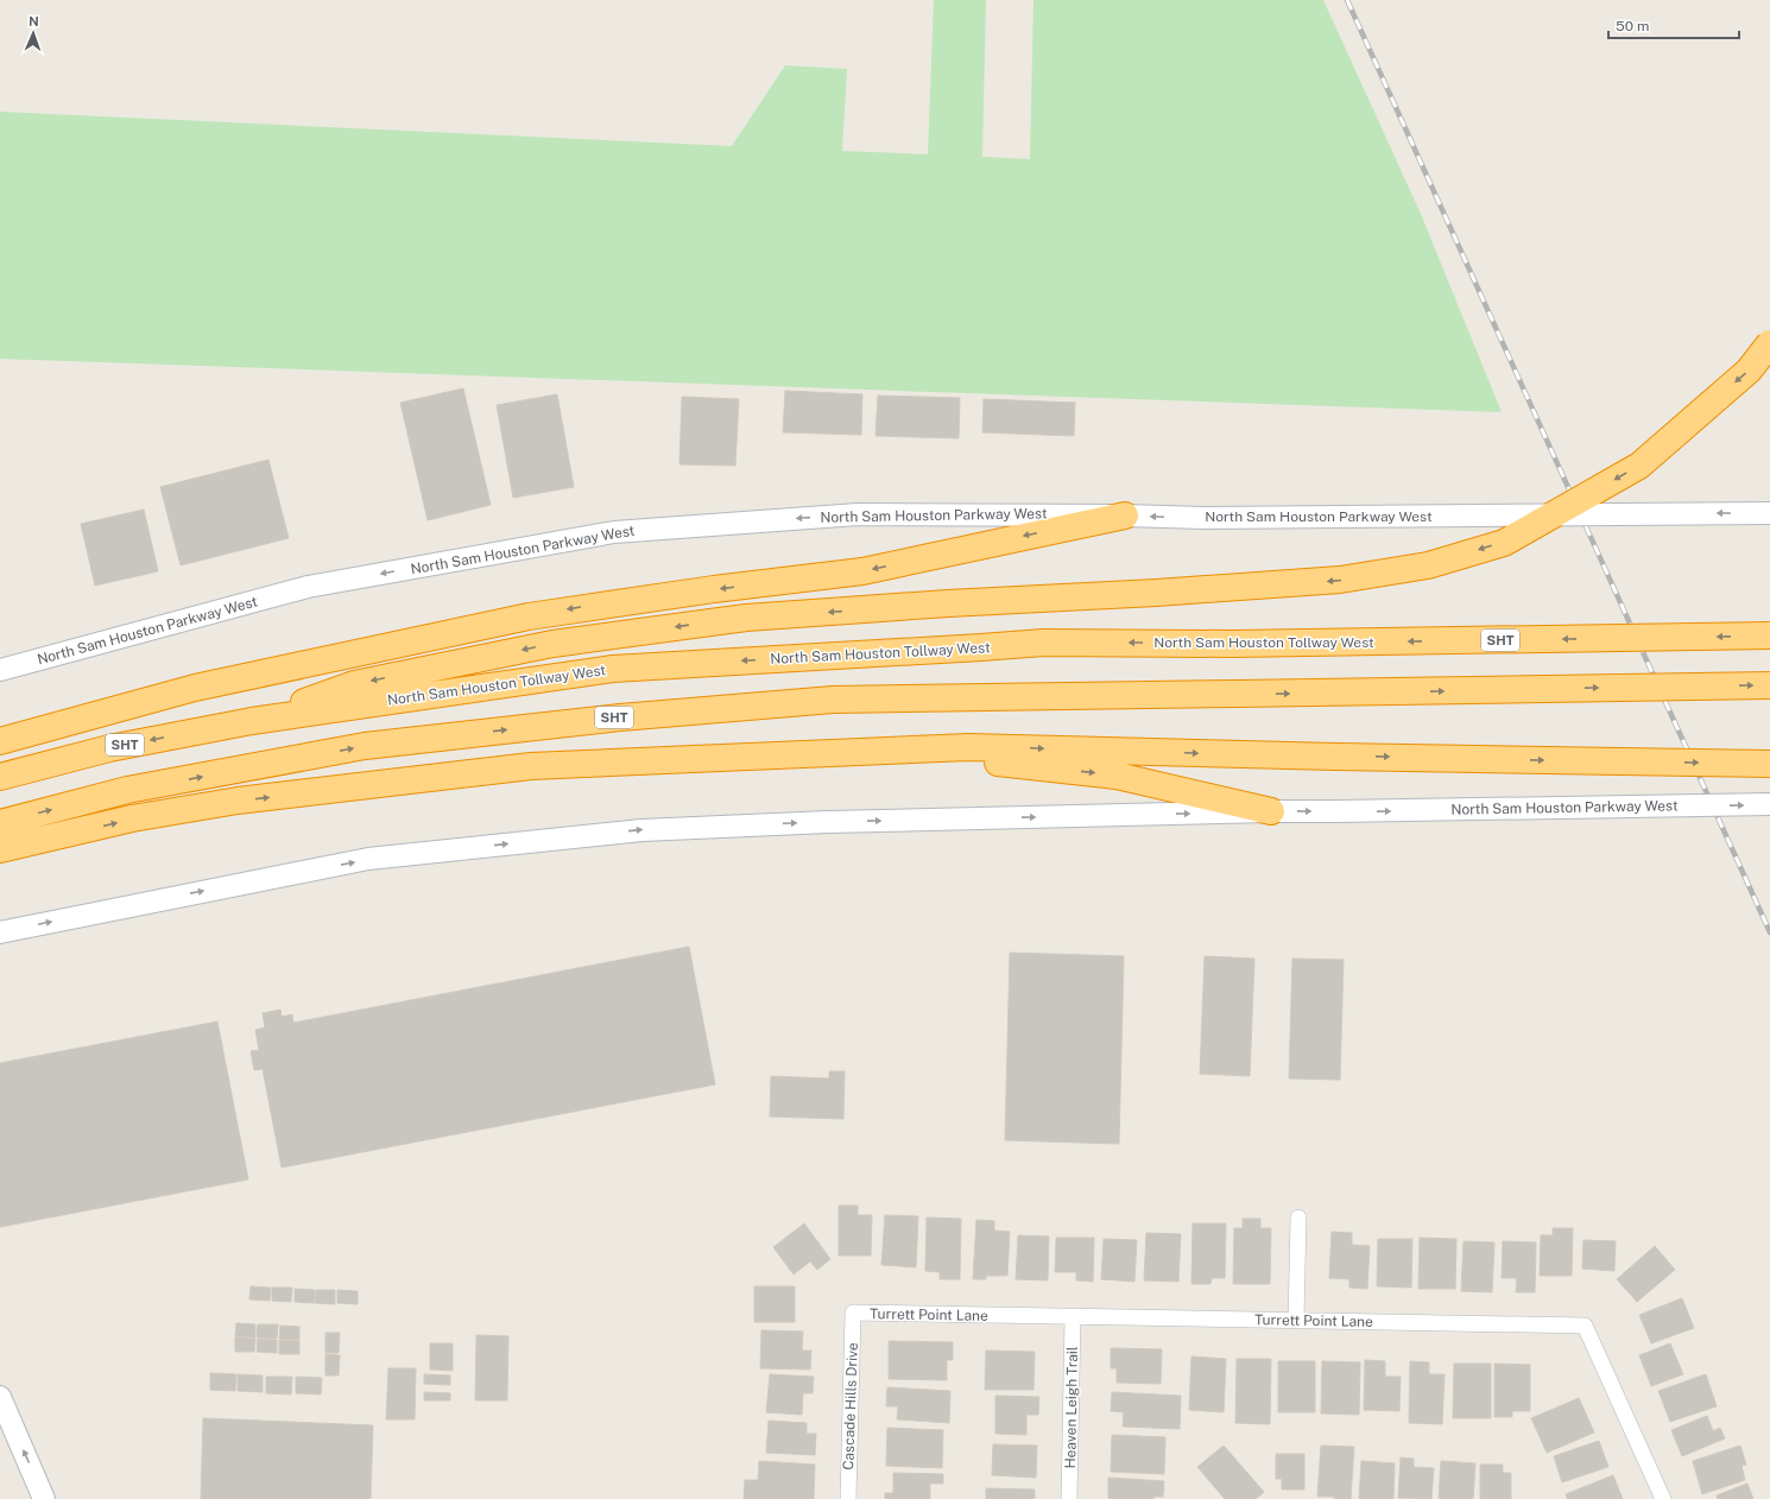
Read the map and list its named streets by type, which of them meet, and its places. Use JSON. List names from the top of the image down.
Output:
{
  "streets": {
    "highway": ["SHT", "North Sam Houston Tollway West"],
    "main road": ["North Sam Houston Parkway West"],
    "street": ["Turrett Point Lane", "Cascade Hills Drive", "Heaven Leigh Trail"]
  },
  "crossings": [
    ["Turrett Point Lane", "Cascade Hills Drive"],
    ["Turrett Point Lane", "Heaven Leigh Trail"]
  ],
  "scale_bar": "50 m",
  "north": "top"
}
